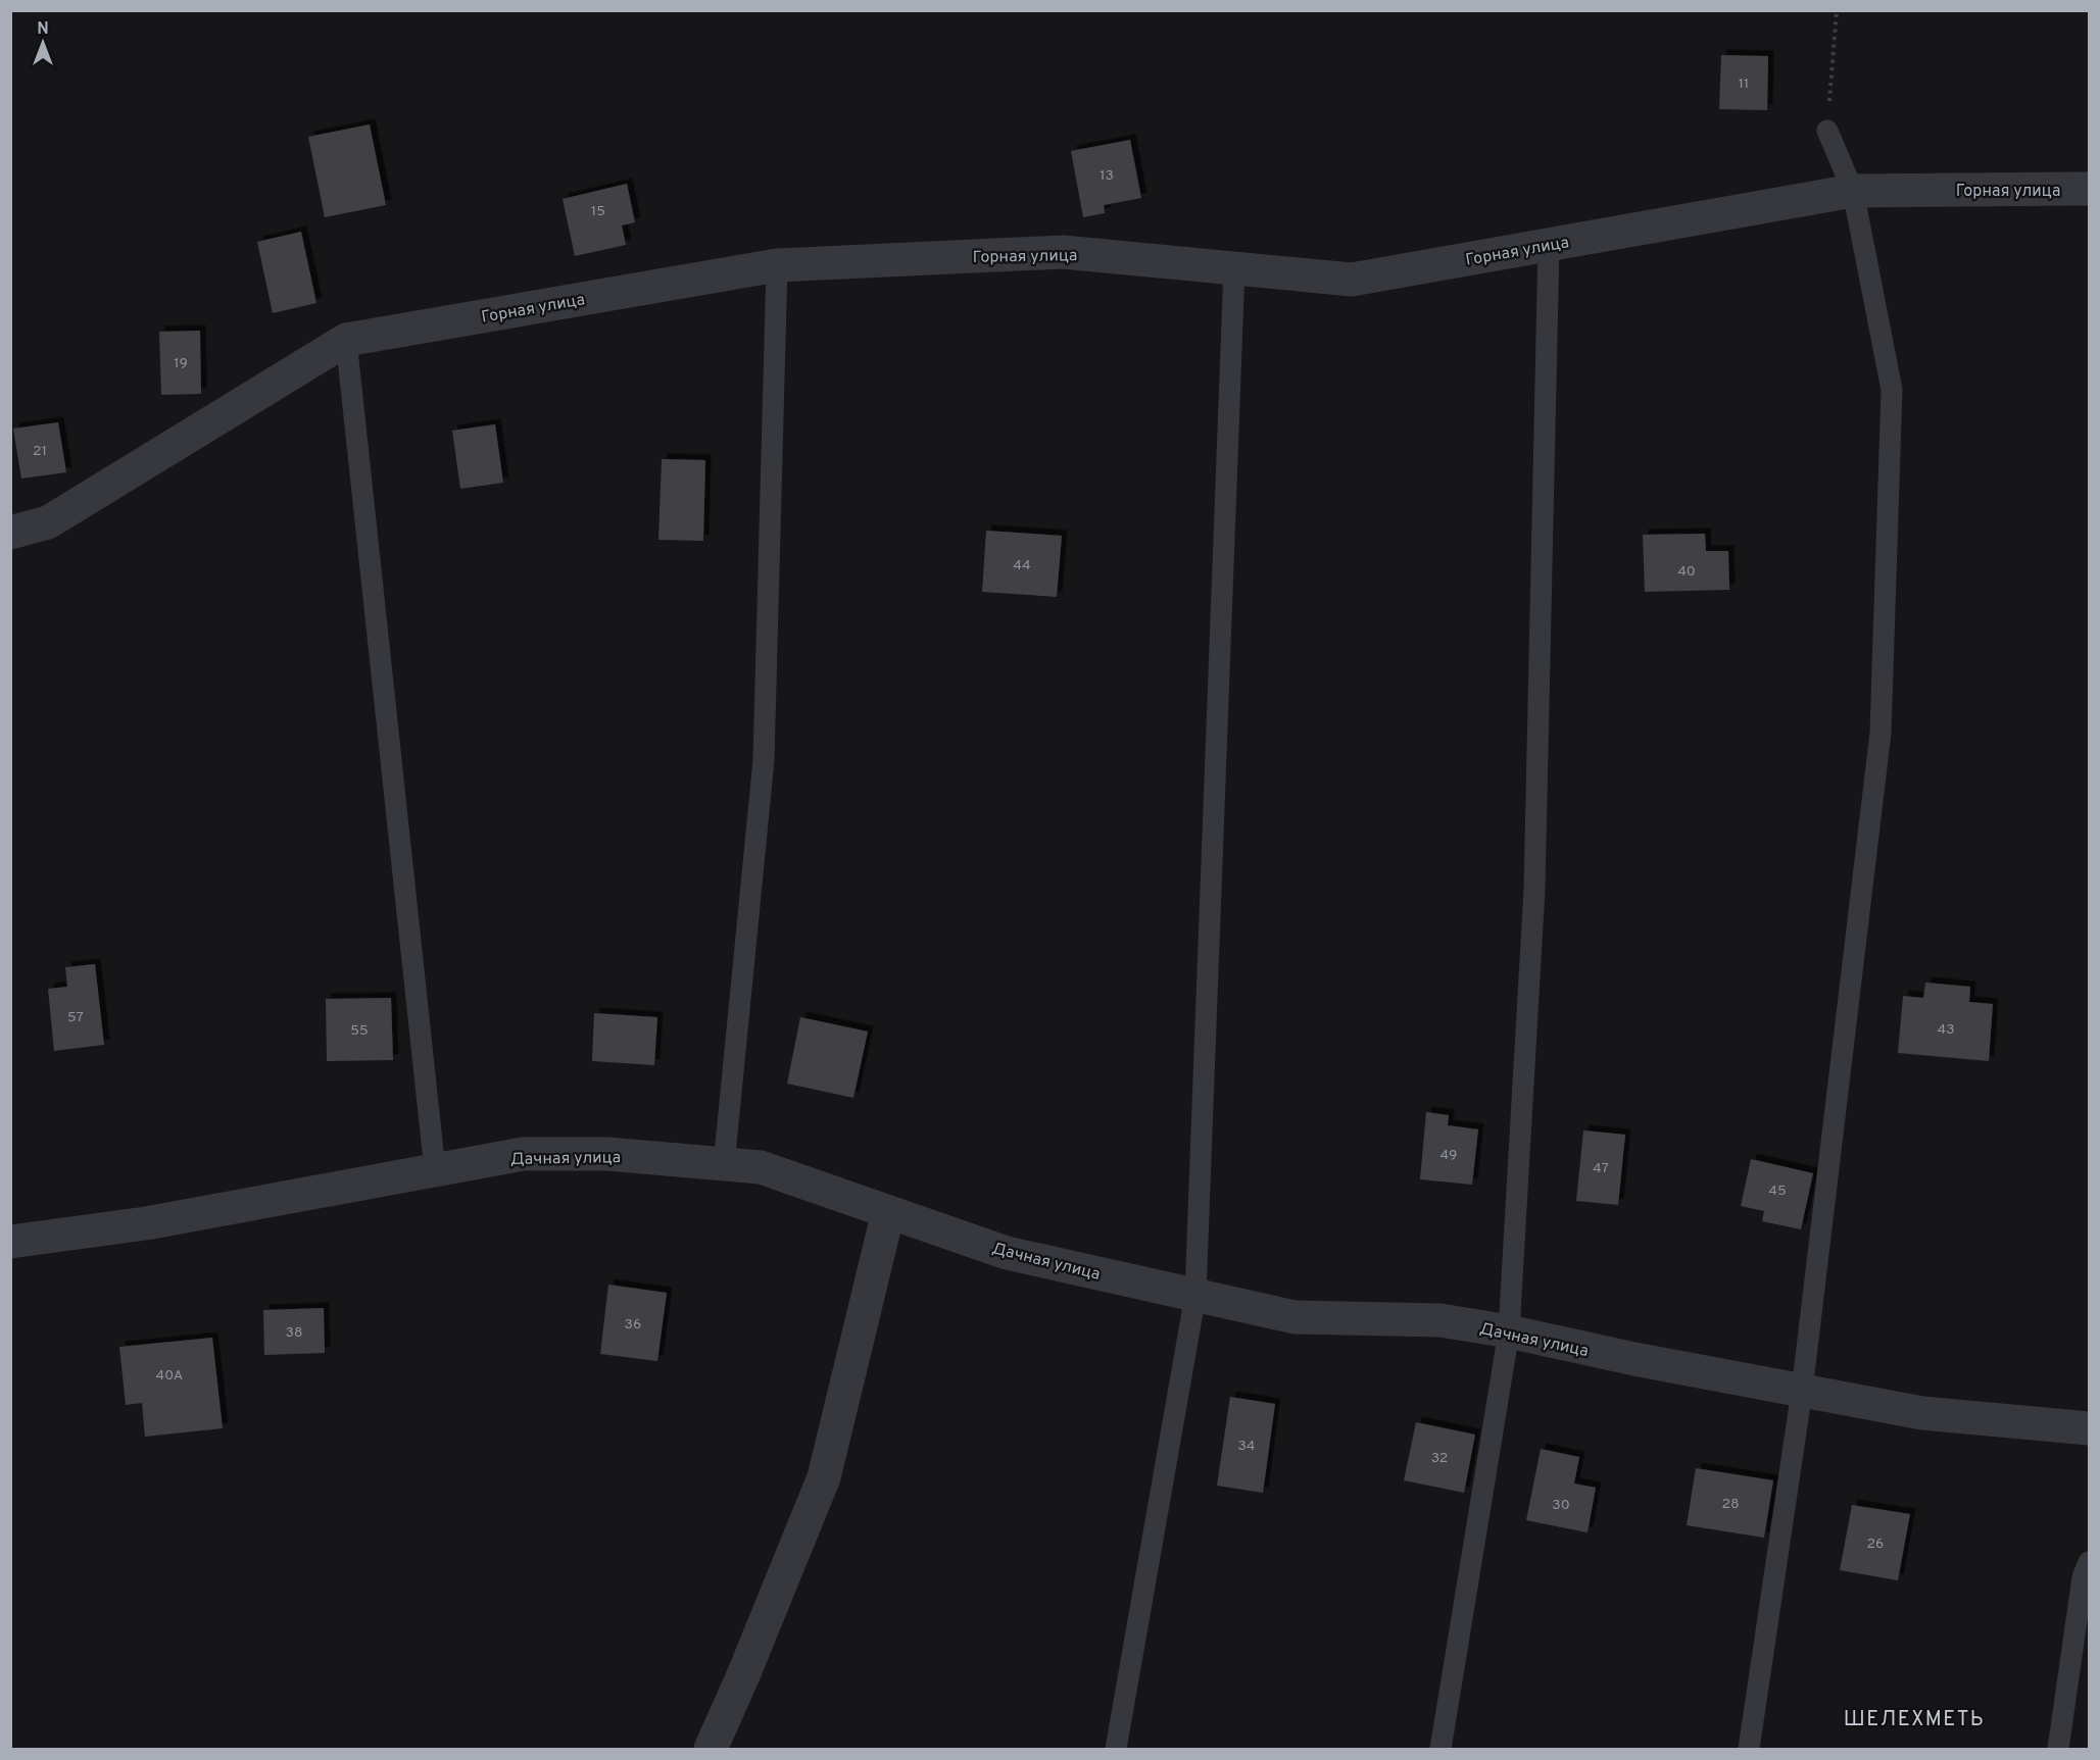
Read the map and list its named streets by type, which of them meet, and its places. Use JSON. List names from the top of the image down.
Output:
{
  "streets": {
    "street": ["Горная улица", "Дачная улица"]
  },
  "districts": ["ШЕЛЕХМЕТЬ"],
  "house_numbers": [
    "11",
    "13",
    "15",
    "19",
    "21",
    "44",
    "40",
    "57",
    "43",
    "55",
    "49",
    "47",
    "45",
    "36",
    "38",
    "40А",
    "34",
    "32",
    "28",
    "30",
    "26"
  ],
  "north": "top"
}
